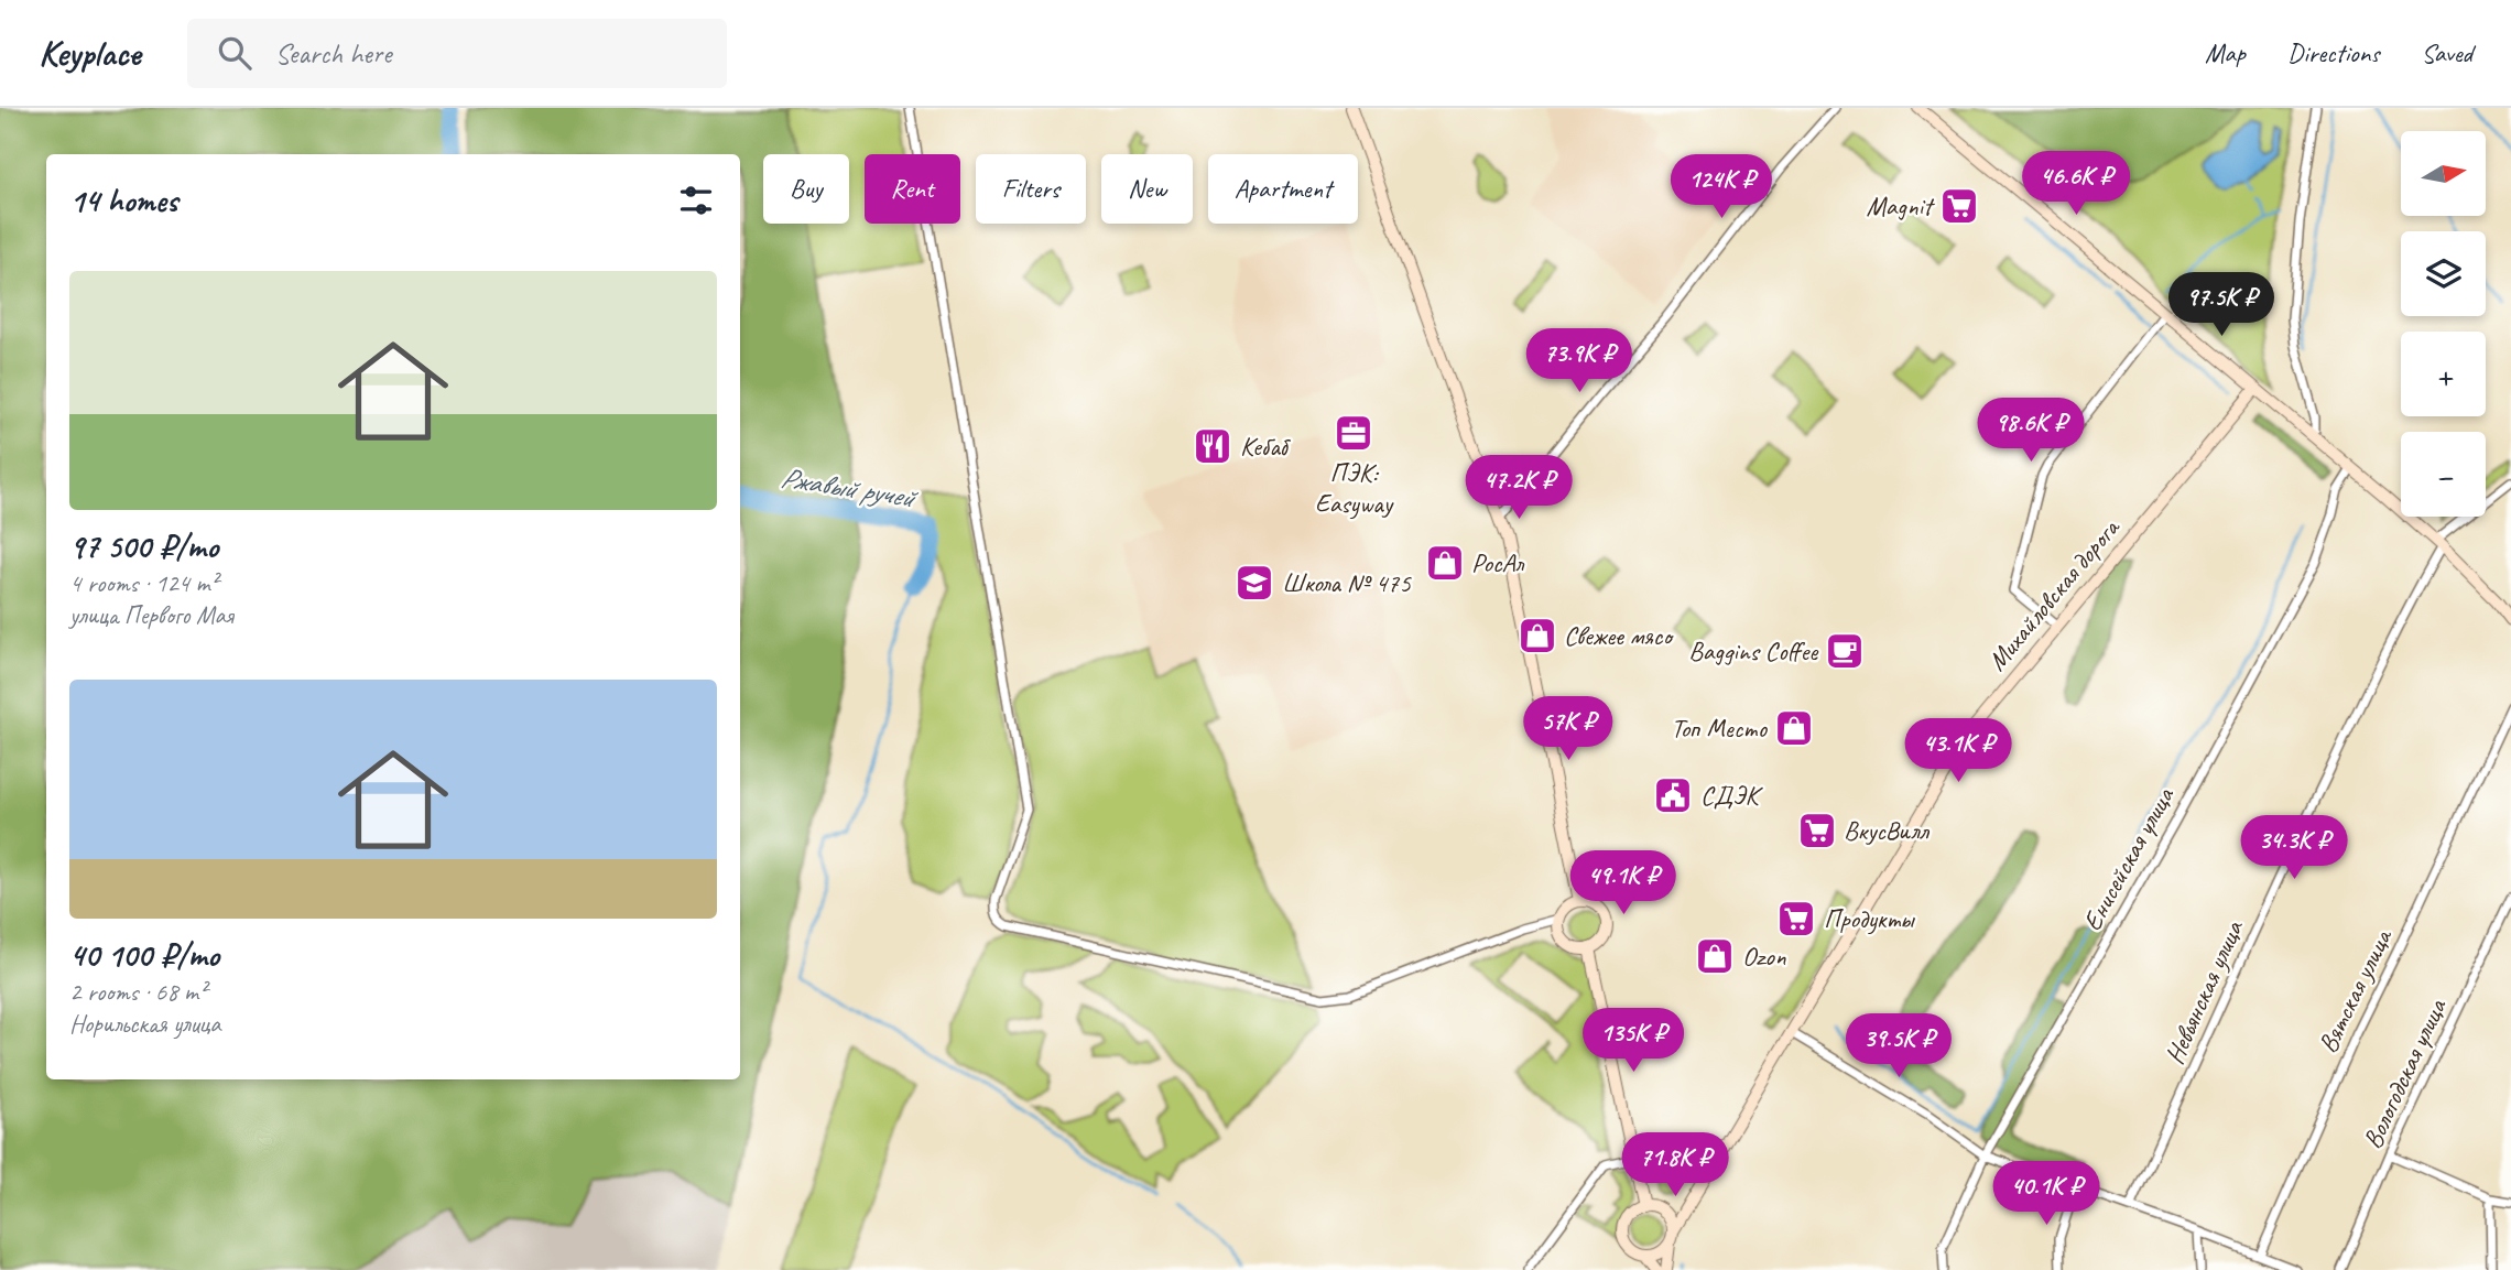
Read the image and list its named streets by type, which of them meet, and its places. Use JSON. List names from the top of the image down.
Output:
{
  "streets": {
    "street": [
      "Михайловская дорога",
      "Енисейская улица",
      "Вятская улица",
      "Невьянская улица",
      "Вологодская улица"
    ]
  },
  "water": ["Ржавый ручей"],
  "places": {
    "supermarket": ["Magnit", "ВкусВилл", "Продукты"],
    "office": ["ПЭК: Easyway"],
    "restaurant": ["Кебаб"],
    "shop": [
      "РосАл",
      "Свежее мясо",
      "Топ Место",
      "Ozon"
    ],
    "school or university": ["Школа № 475"],
    "cafe": ["Baggins Coffee"],
    "public building": ["СДЭК"]
  },
  "north": "right",
  "page": {
    "header": "Keyplace",
    "search": "Search here",
    "nav": ["Map", "Directions", "Saved"],
    "map_buttons": ["+", "−"],
    "price": [
      "46.6K ₽",
      "124K ₽",
      "97.5K ₽",
      "73.9K ₽",
      "98.6K ₽",
      "47.2K ₽",
      "57K ₽",
      "43.1K ₽",
      "34.3K ₽",
      "49.1K ₽",
      "135K ₽",
      "39.5K ₽",
      "71.8K ₽",
      "40.1K ₽"
    ],
    "chip": [
      "Buy",
      "Rent",
      "Filters",
      "New",
      "Apartment"
    ],
    "heading": "14 homes",
    "list": [
      {
        "name": "97 500 ₽/mo",
        "note": "4 rooms · 124 m² · улица Первого Мая"
      },
      {
        "name": "40 100 ₽/mo",
        "note": "2 rooms · 68 m² · Норильская улица"
      }
    ]
  }
}
